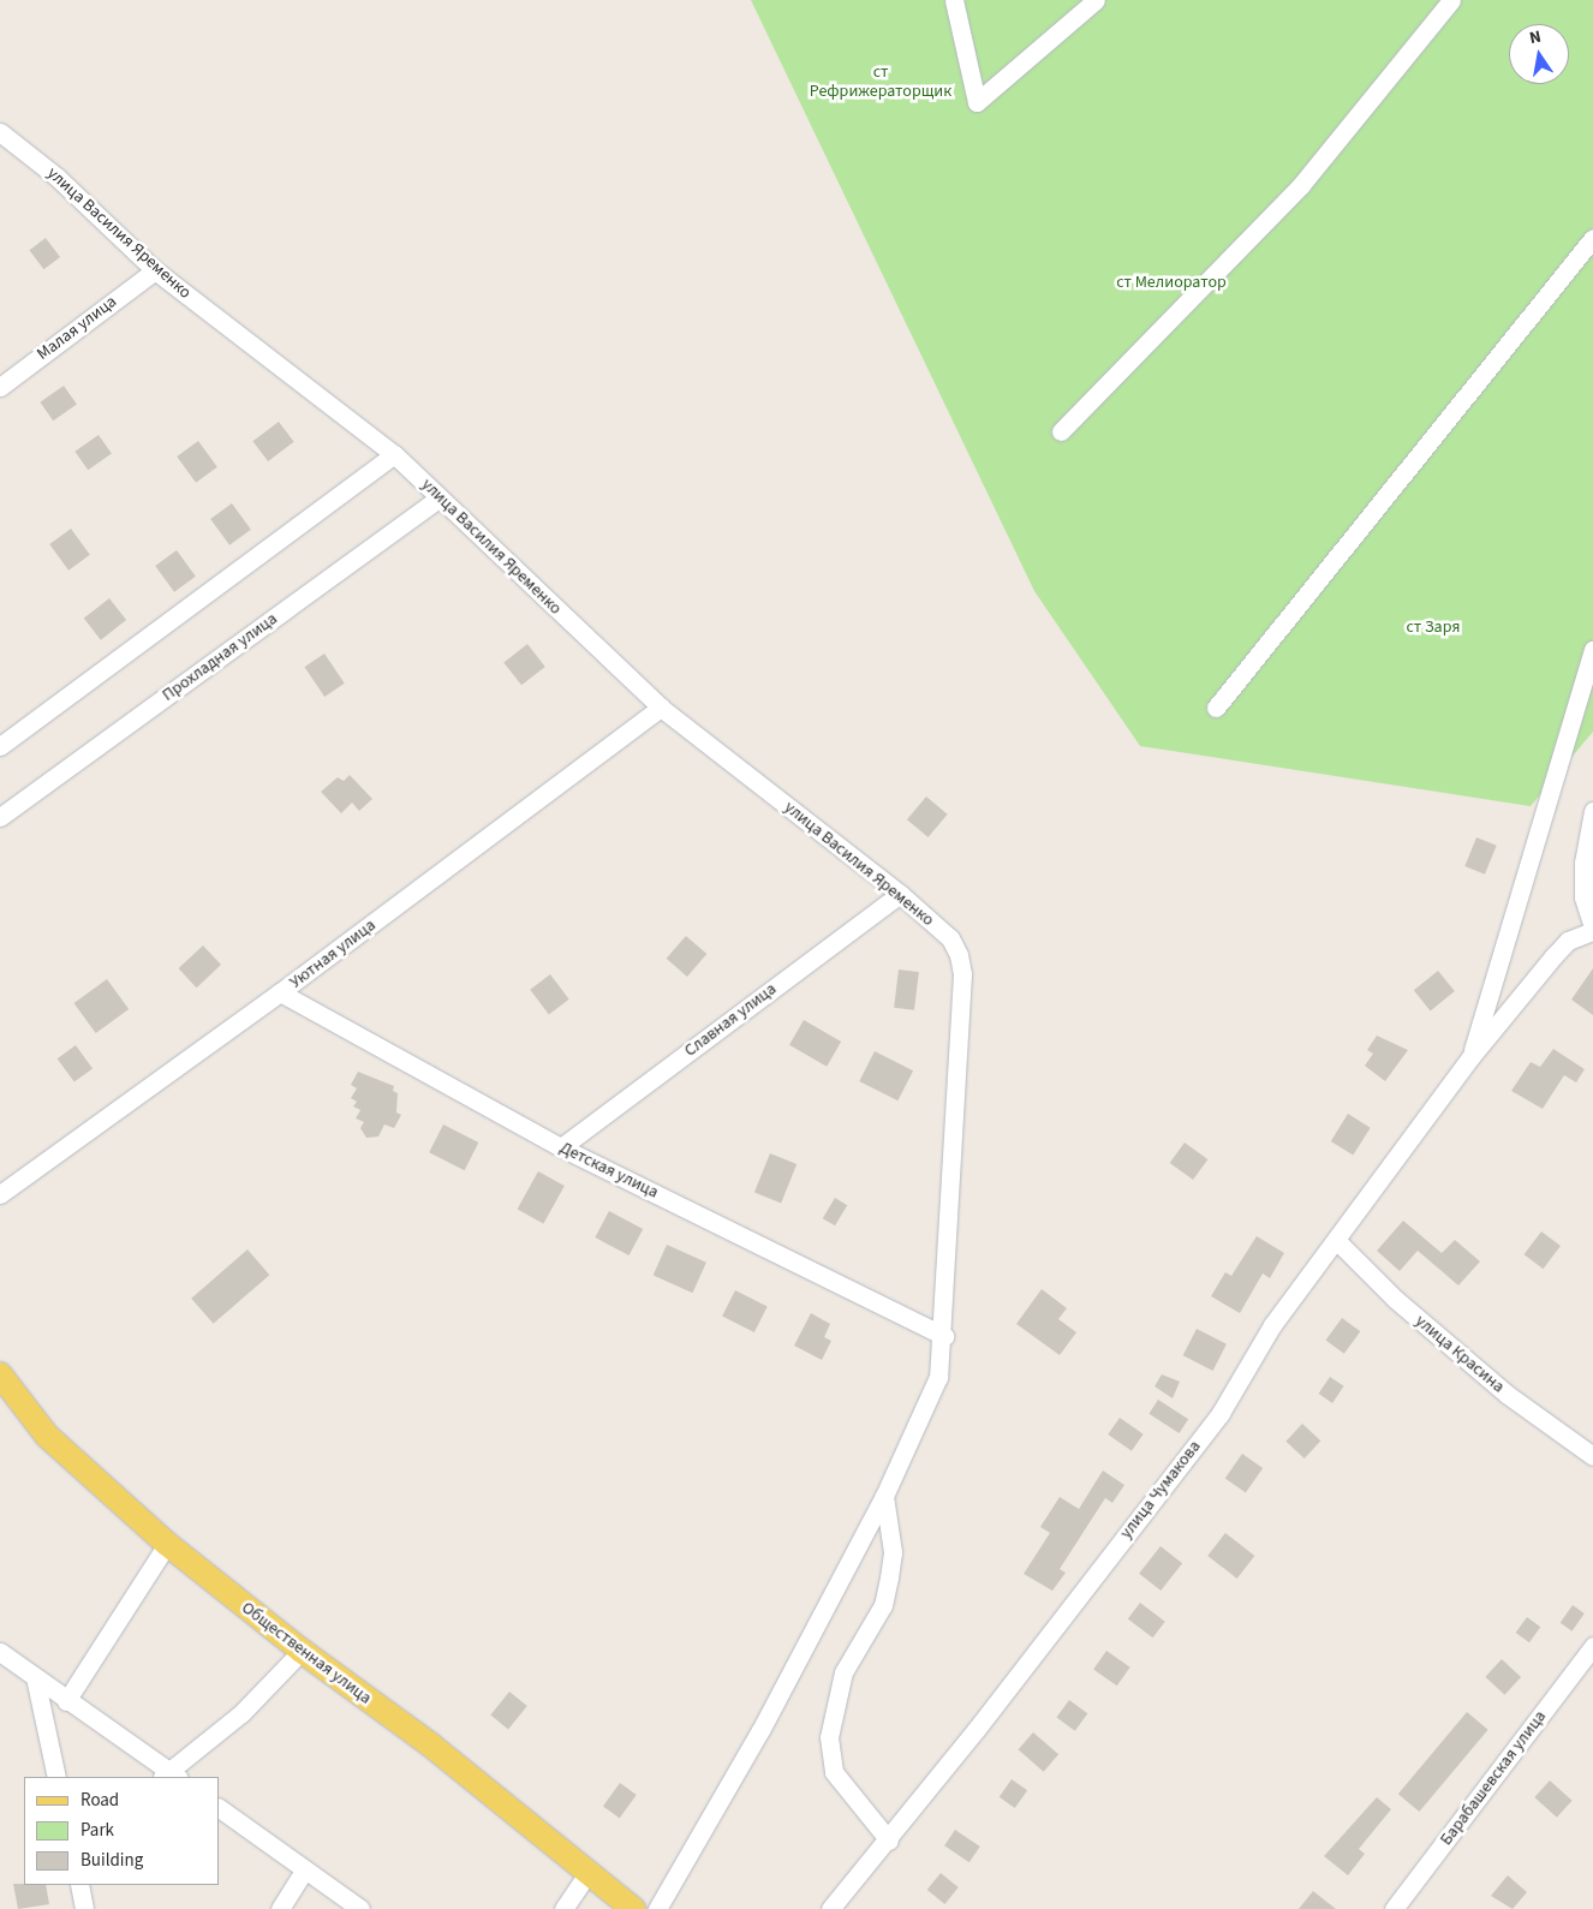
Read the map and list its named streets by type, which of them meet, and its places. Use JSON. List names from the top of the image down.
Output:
{
  "streets": {
    "main road": ["Общественная улица"],
    "street": [
      "улица Василия Яременко",
      "Малая улица",
      "Прохладная улица",
      "Уютная улица",
      "Славная улица",
      "Детская улица",
      "улица Красина",
      "улица Чумакова",
      "Барабашевская улица"
    ]
  },
  "crossings": [
    ["улица Василия Яременко", "Малая улица"],
    ["улица Василия Яременко", "Прохладная улица"],
    ["улица Василия Яременко", "Уютная улица"],
    ["улица Василия Яременко", "Славная улица"],
    ["улица Василия Яременко", "Детская улица"],
    ["Уютная улица", "Детская улица"],
    ["Славная улица", "Детская улица"],
    ["улица Красина", "улица Чумакова"]
  ],
  "parks": ["ст Рефрижераторщик", "ст Мелиоратор", "ст Заря"],
  "legend": ["Road", "Park", "Building"],
  "north": "top"
}
